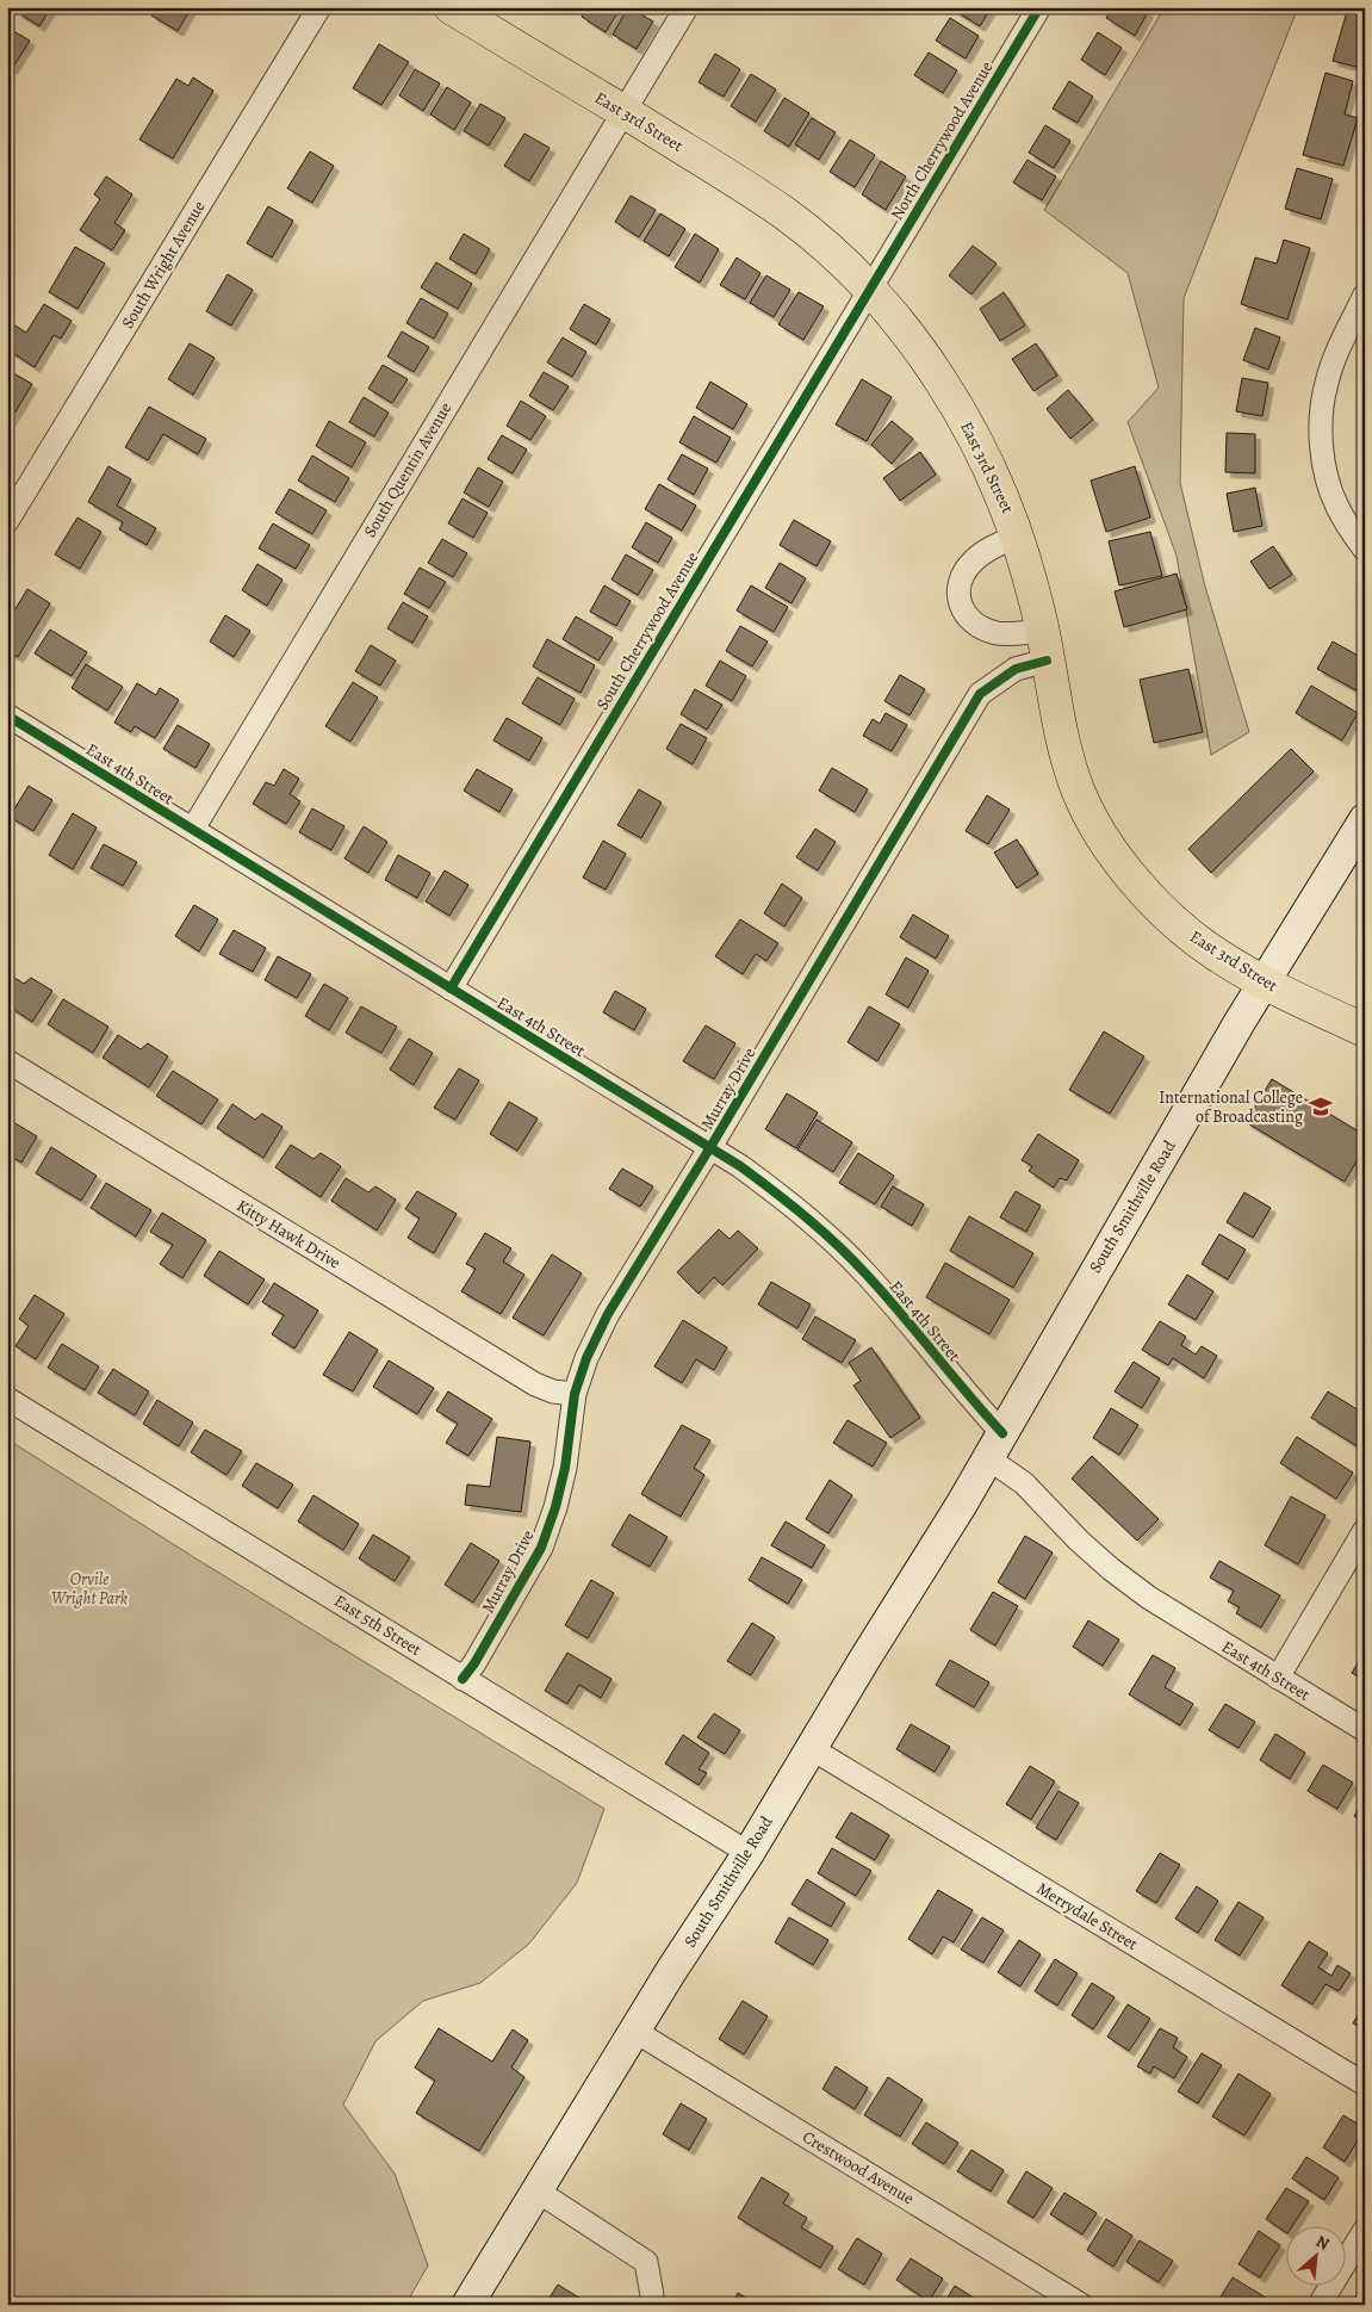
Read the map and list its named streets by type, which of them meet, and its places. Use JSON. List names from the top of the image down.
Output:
{
  "streets": {
    "main road": ["East 3rd Street", "South Smithville Road"],
    "street": [
      "North Cherrywood Avenue",
      "South Wright Avenue",
      "South Quentin Avenue",
      "South Cherrywood Avenue",
      "East 4th Street",
      "Murray Drive",
      "Kitty Hawk Drive",
      "East 5th Street",
      "Merrydale Street",
      "Crestwood Avenue"
    ]
  },
  "crossings": [
    ["East 3rd Street", "North Cherrywood Avenue"],
    ["East 3rd Street", "South Quentin Avenue"],
    ["East 3rd Street", "South Cherrywood Avenue"],
    ["East 3rd Street", "Murray Drive"],
    ["East 3rd Street", "South Smithville Road"],
    ["North Cherrywood Avenue", "South Cherrywood Avenue"],
    ["South Quentin Avenue", "East 4th Street"],
    ["South Cherrywood Avenue", "East 4th Street"],
    ["East 4th Street", "Murray Drive"],
    ["East 4th Street", "South Smithville Road"],
    ["Murray Drive", "Kitty Hawk Drive"],
    ["Murray Drive", "East 5th Street"],
    ["South Smithville Road", "East 5th Street"],
    ["South Smithville Road", "Merrydale Street"],
    ["South Smithville Road", "Crestwood Avenue"]
  ],
  "parks": ["Orvile Wright Park"],
  "places": {
    "school or university": ["International College of Broadcasting"]
  },
  "north": "top right"
}
